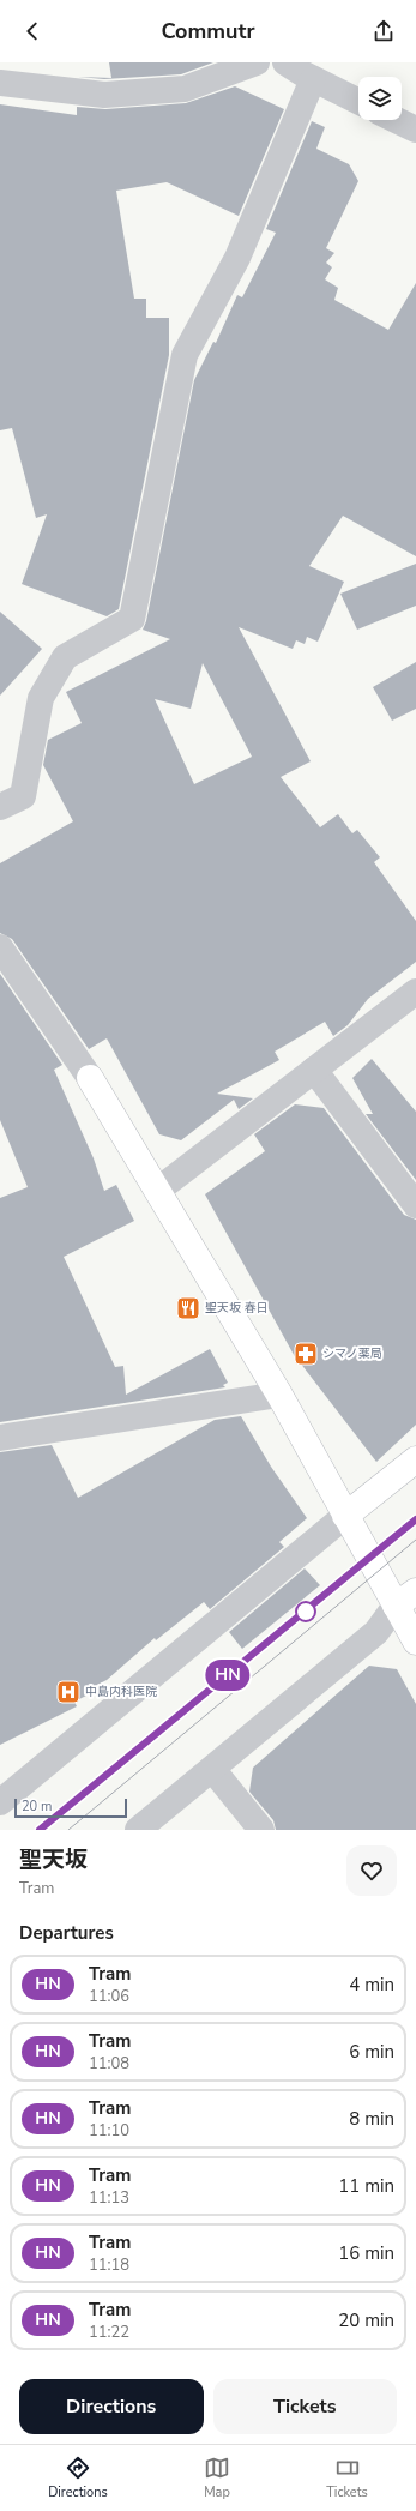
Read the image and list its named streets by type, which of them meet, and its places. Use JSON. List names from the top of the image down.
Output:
{
  "places": {
    "restaurant": ["聖天坂 春日"],
    "pharmacy": ["シマノ薬局"],
    "hospital": ["中島内科医院"]
  },
  "lines": ["tram line HN"],
  "scale_bar": "20 m",
  "page": {
    "header": "Commutr",
    "on_map": "HN",
    "scale": "20 m",
    "heading": [
      ["聖天坂", "Tram"],
      "Departures"
    ],
    "list": [
      {
        "mark": "HN",
        "name": "Tram",
        "note": "11:06",
        "value": "4 min"
      },
      {
        "mark": "HN",
        "name": "Tram",
        "note": "11:08",
        "value": "6 min"
      },
      {
        "mark": "HN",
        "name": "Tram",
        "note": "11:10",
        "value": "8 min"
      },
      {
        "mark": "HN",
        "name": "Tram",
        "note": "11:13",
        "value": "11 min"
      },
      {
        "mark": "HN",
        "name": "Tram",
        "note": "11:18",
        "value": "16 min"
      },
      {
        "mark": "HN",
        "name": "Tram",
        "note": "11:22",
        "value": "20 min"
      }
    ],
    "buttons": ["Directions", "Tickets"],
    "tabs": ["Directions", "Map", "Tickets"]
  }
}
